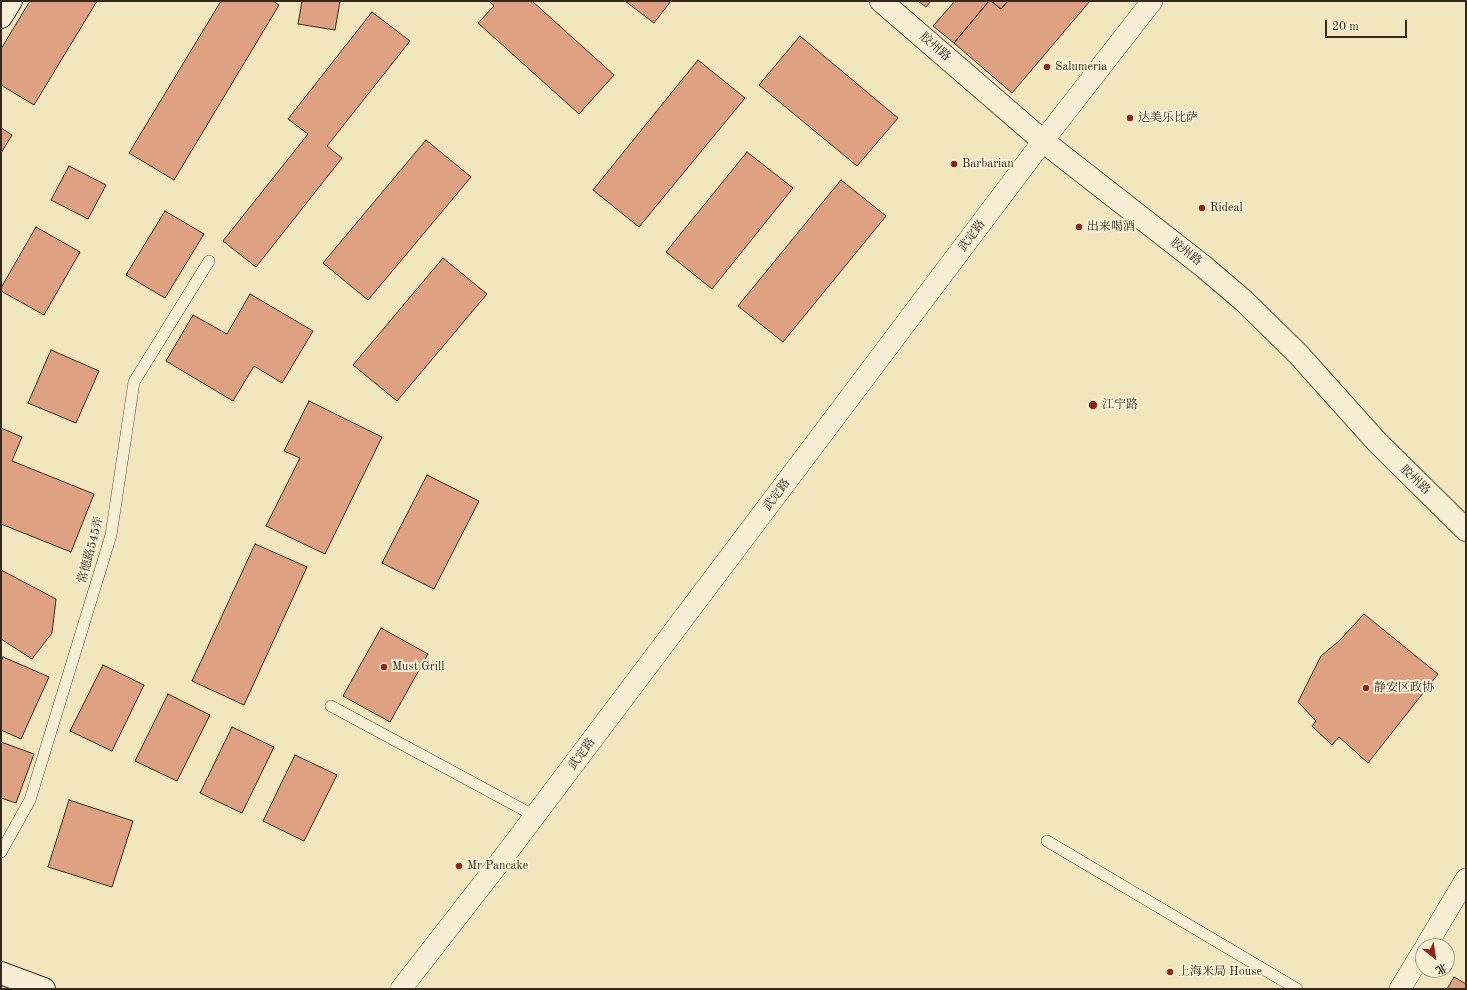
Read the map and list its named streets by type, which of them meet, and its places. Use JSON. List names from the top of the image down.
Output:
{
  "streets": {
    "street": ["胶州路", "武定路"],
    "lane": ["常德路545弄"]
  },
  "crossings": [
    ["胶州路", "武定路"]
  ],
  "places": [
    "Salumeria",
    "达美乐比萨",
    "Barbarian",
    "Rideal",
    "出来喝酒",
    "江宁路",
    "Must Grill",
    "静安区政协",
    "Mr Pancake",
    "上海米局 House"
  ],
  "scale_bar": "20 m",
  "north": "bottom right"
}
